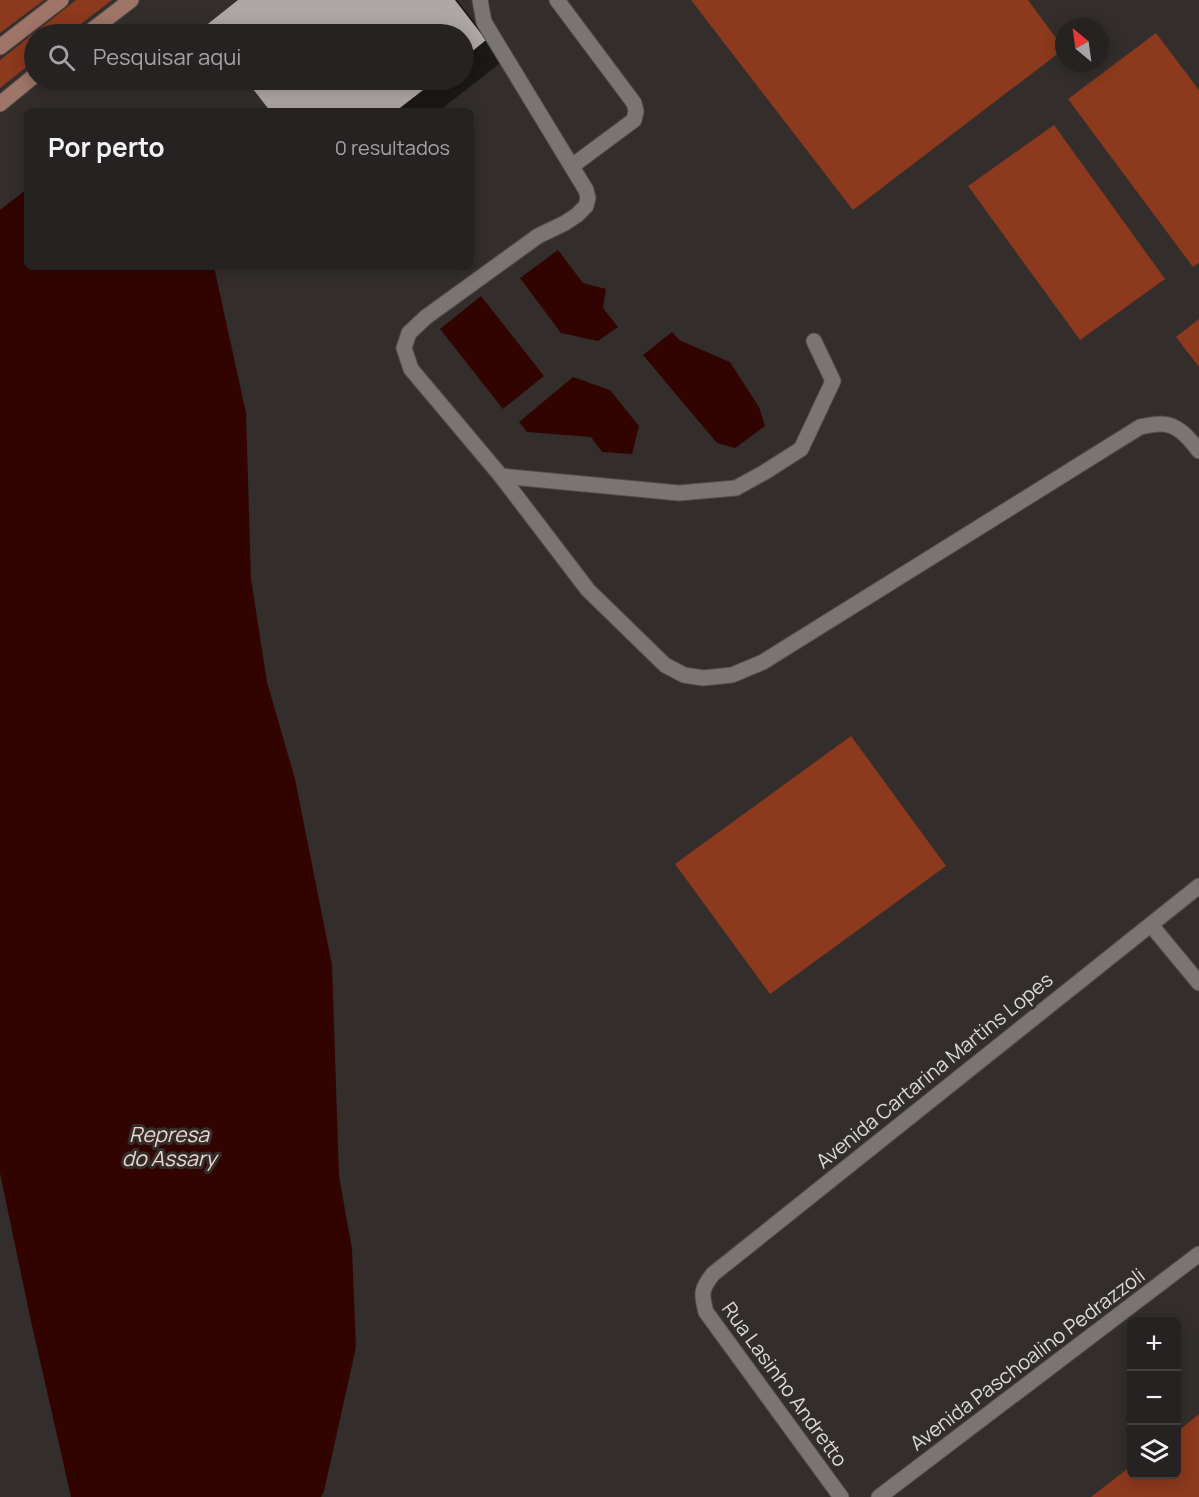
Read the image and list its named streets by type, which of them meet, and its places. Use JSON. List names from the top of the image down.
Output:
{
  "streets": {
    "street": ["Avenida Cartarina Martins Lopes", "Avenida Paschoalino Pedrazzoli", "Rua Lasinho Andretto"]
  },
  "crossings": [
    ["Avenida Cartarina Martins Lopes", "Rua Lasinho Andretto"]
  ],
  "water": ["Represa do Assary"],
  "north": "top left",
  "page": {
    "search": "Pesquisar aqui",
    "heading": ["Por perto", "0 resultados"],
    "map_buttons": ["+", "−"]
  }
}
